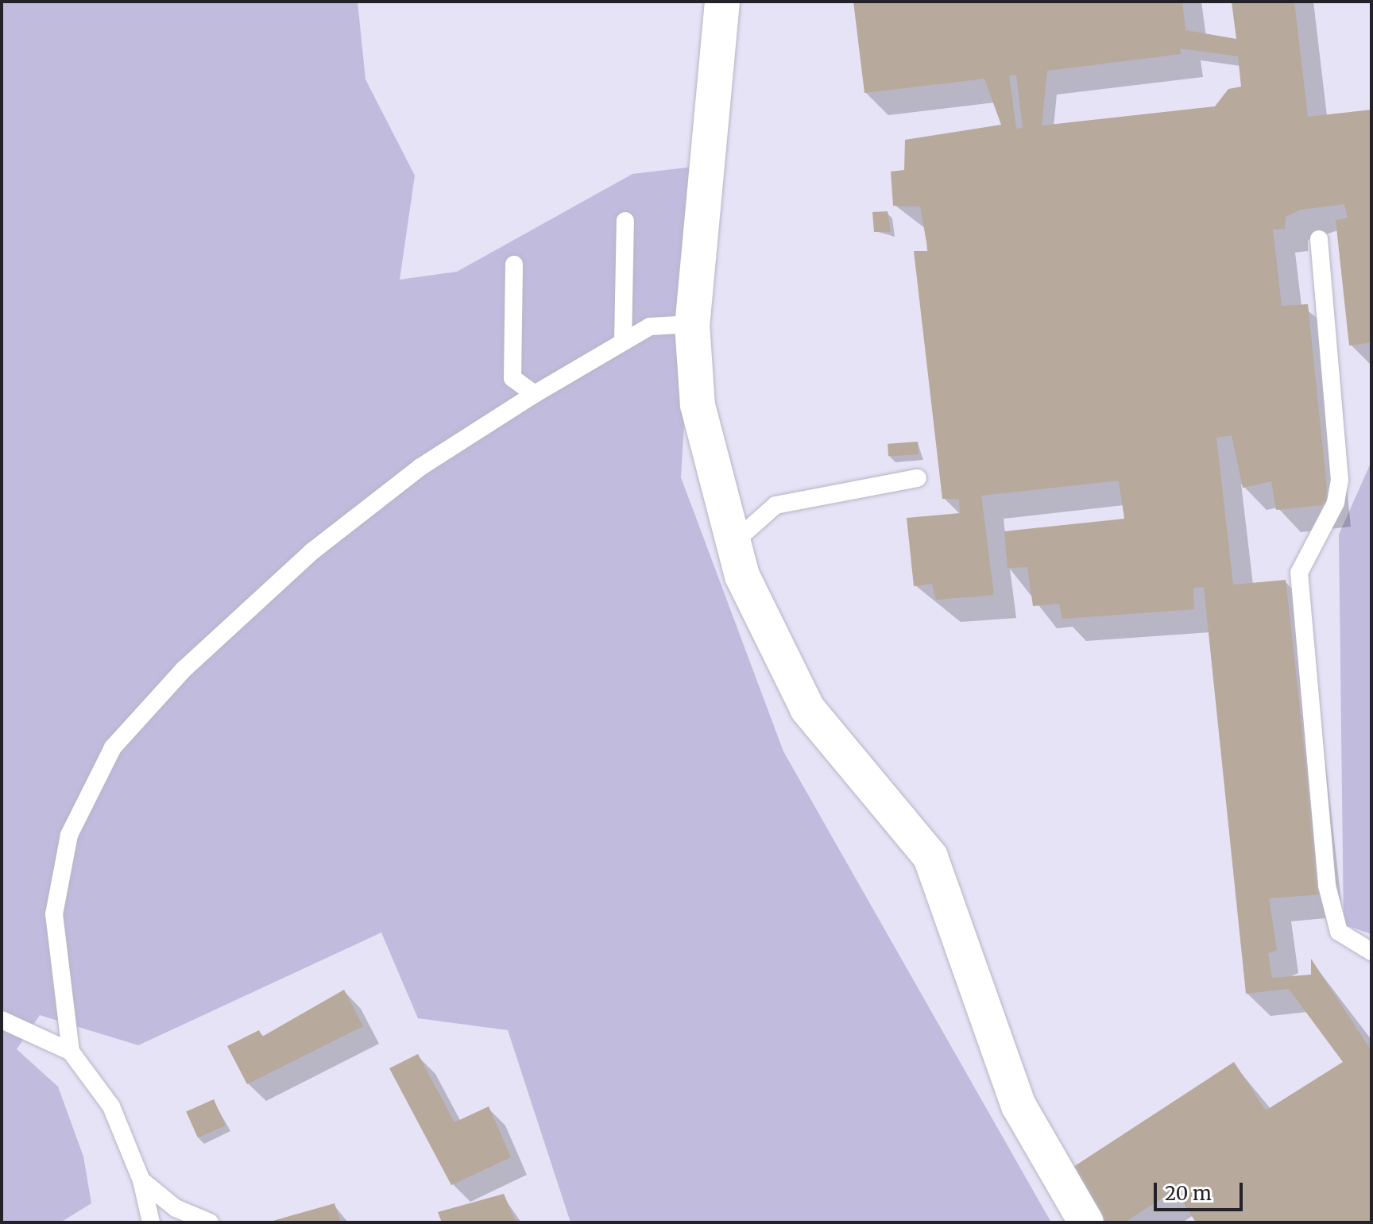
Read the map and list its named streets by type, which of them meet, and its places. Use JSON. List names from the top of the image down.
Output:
{
  "scale_bar": "20 m"
}
